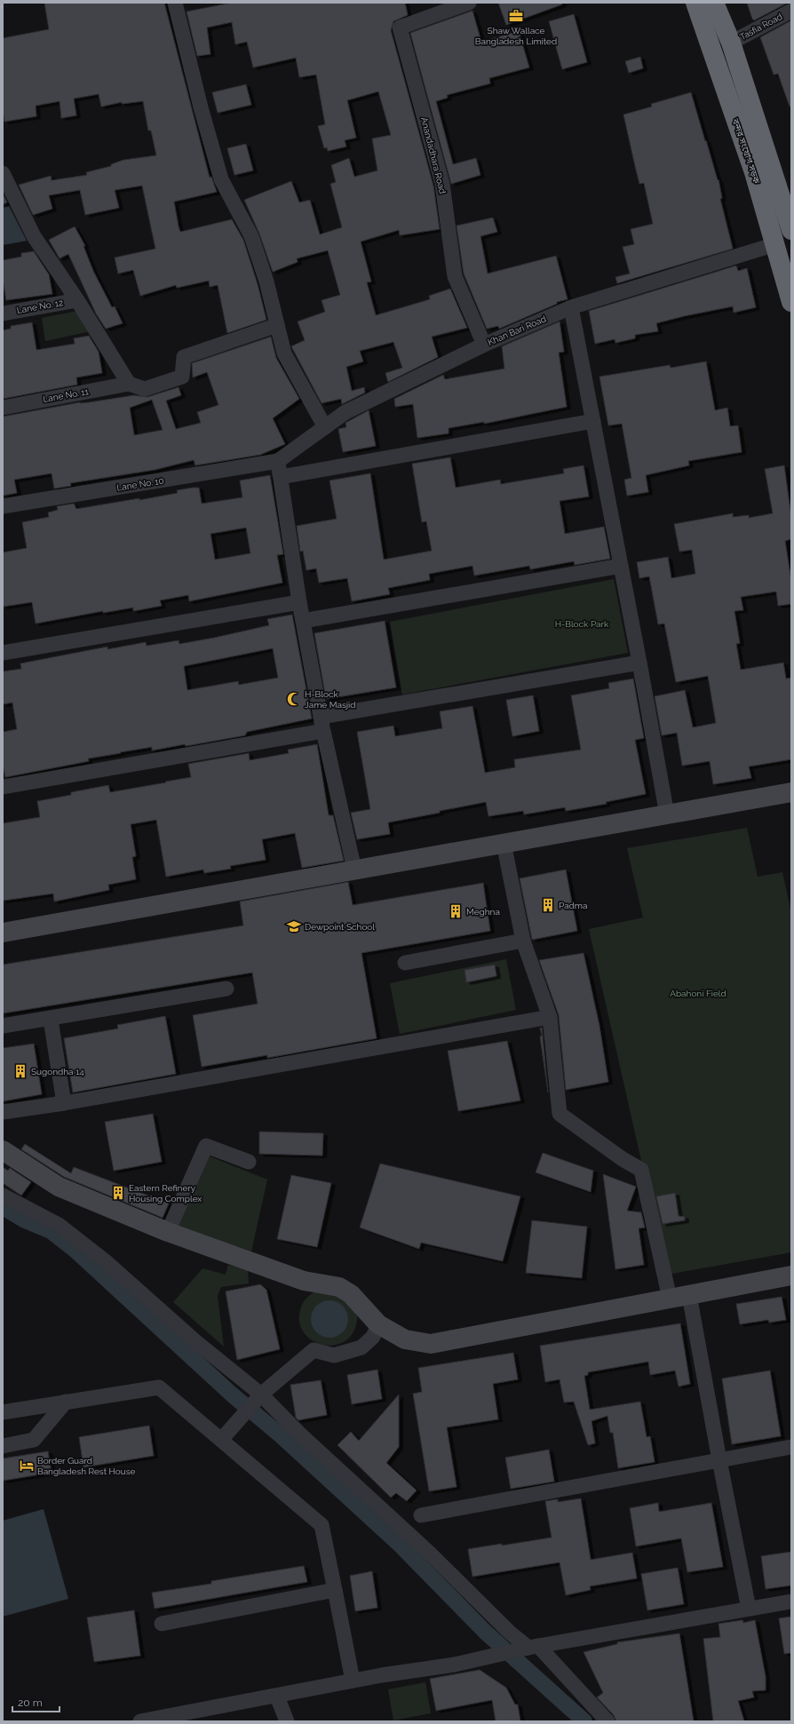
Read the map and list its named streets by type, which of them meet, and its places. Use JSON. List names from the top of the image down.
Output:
{
  "streets": {
    "highway": ["বন্দর সংযোগ সড়ক"],
    "street": [
      "Tasfia Road",
      "Anandadhara Road",
      "Lane No. 12",
      "Khan Bari Road",
      "Lane No. 11",
      "Lane No. 10"
    ]
  },
  "crossings": [
    ["Tasfia Road", "বন্দর সংযোগ সড়ক"],
    ["বন্দর সংযোগ সড়ক", "Khan Bari Road"],
    ["Anandadhara Road", "Khan Bari Road"],
    ["Khan Bari Road", "Lane No. 10"]
  ],
  "parks": ["H-Block Park", "Abahoni Field"],
  "places": {
    "office": ["Shaw Wallace Bangladesh Limited"],
    "mosque": ["H-Block Jame Masjid"],
    "building": [
      "Padma",
      "Meghna",
      "Sugondha 14",
      "Eastern Refinery Housing Complex"
    ],
    "school or university": ["Dewpoint School"],
    "hotel": ["Border Guard Bangladesh Rest House"]
  },
  "scale_bar": "20 m"
}
